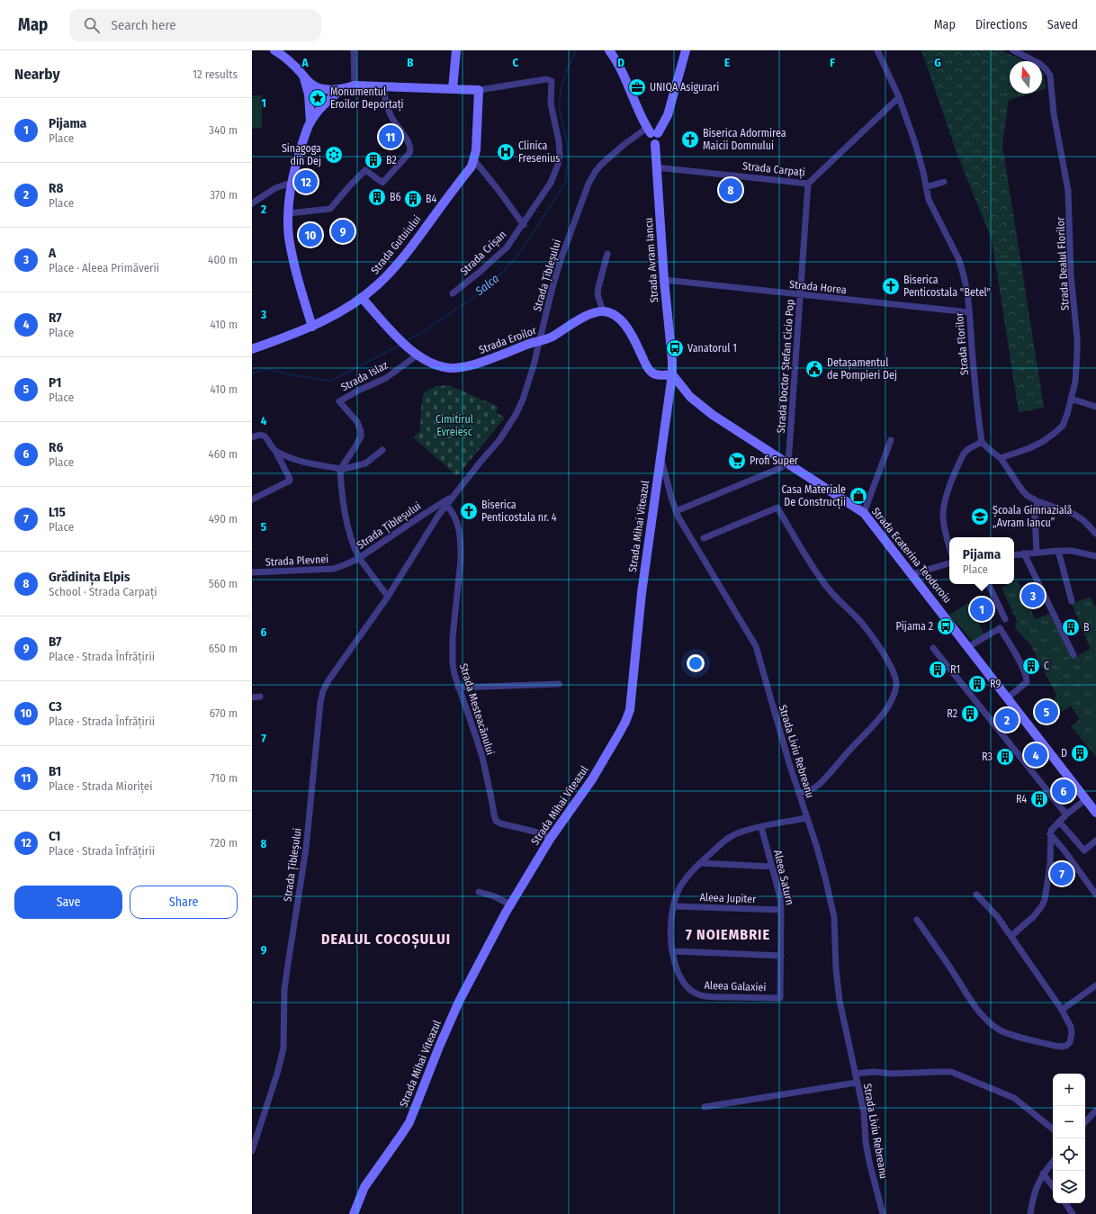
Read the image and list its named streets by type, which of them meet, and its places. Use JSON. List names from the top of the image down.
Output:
{
  "streets": {
    "main road": [
      "Strada Gutuiului",
      "Strada Avram Iancu",
      "Strada Eroilor",
      "Strada Mihai Viteazul",
      "Strada Ecaterina Teodoroiu"
    ],
    "street": [
      "Strada Carpați",
      "Strada Crișan",
      "Strada Dealul Florilor",
      "Strada Țibleșului",
      "Strada Horea",
      "Strada Florilor",
      "Strada Doctor Ștefan Cicio Pop",
      "Strada Islaz",
      "Strada Plevnei",
      "Strada Mesteacănului",
      "Strada Liviu Rebreanu",
      "Aleea Saturn",
      "Aleea Jupiter",
      "Aleea Galaxiei"
    ]
  },
  "crossings": [
    ["Strada Carpați", "Strada Avram Iancu"],
    ["Strada Carpați", "Strada Florilor"],
    ["Strada Carpați", "Strada Doctor Ștefan Cicio Pop"],
    ["Strada Gutuiului", "Strada Crișan"],
    ["Strada Gutuiului", "Strada Eroilor"],
    ["Strada Avram Iancu", "Strada Țibleșului"],
    ["Strada Avram Iancu", "Strada Horea"],
    ["Strada Avram Iancu", "Strada Mihai Viteazul"],
    ["Strada Avram Iancu", "Strada Ecaterina Teodoroiu"],
    ["Strada Țibleșului", "Strada Eroilor"],
    ["Strada Țibleșului", "Strada Plevnei"],
    ["Strada Țibleșului", "Strada Mesteacănului"],
    ["Strada Horea", "Strada Florilor"],
    ["Strada Horea", "Strada Doctor Ștefan Cicio Pop"],
    ["Strada Eroilor", "Strada Islaz"],
    ["Strada Doctor Ștefan Cicio Pop", "Strada Ecaterina Teodoroiu"],
    ["Strada Mihai Viteazul", "Strada Ecaterina Teodoroiu"],
    ["Strada Mihai Viteazul", "Strada Mesteacănului"],
    ["Strada Mihai Viteazul", "Strada Liviu Rebreanu"],
    ["Strada Liviu Rebreanu", "Aleea Galaxiei"],
    ["Aleea Saturn", "Aleea Jupiter"],
    ["Aleea Saturn", "Aleea Galaxiei"],
    ["Aleea Jupiter", "Aleea Galaxiei"]
  ],
  "districts": ["7 NOIEMBRIE", "DEALUL COCOȘULUI"],
  "water": ["Salca"],
  "parks": ["Cimitirul Evreiesc"],
  "places": {
    "office": ["UNIQA Asigurari"],
    "place": ["Monumentul Eroilor Deportați"],
    "church": ["Biserica Adormirea Maicii Domnului", "Biserica Penticostala \"Betel\"", "Biserica Penticostala nr. 4"],
    "hospital": ["Clinica Fresenius"],
    "synagogue": ["Sinagoga din Dej"],
    "building": [
      "B2",
      "B6",
      "B4",
      "B",
      "C",
      "R1",
      "R9",
      "R2",
      "D",
      "R3",
      "R4"
    ],
    "bus stop": ["Vanatorul 1", "Pijama 2"],
    "public building": ["Detașamentul de Pompieri Dej"],
    "supermarket": ["Profi Super"],
    "shop": ["Casa Materiale De Construcții"],
    "school or university": ["Școala Gimnazială „Avram Iancu”"]
  },
  "north": "top",
  "page": {
    "header": "Map",
    "search": "Search here",
    "nav": ["Map", "Directions", "Saved"],
    "heading": ["Nearby", "12 results"],
    "list": [
      {
        "mark": "1",
        "name": "Pijama",
        "note": "Place",
        "value": "340 m"
      },
      {
        "mark": "2",
        "name": "R8",
        "note": "Place",
        "value": "370 m"
      },
      {
        "mark": "3",
        "name": "A",
        "note": "Place · Aleea Primăverii",
        "value": "400 m"
      },
      {
        "mark": "4",
        "name": "R7",
        "note": "Place",
        "value": "410 m"
      },
      {
        "mark": "5",
        "name": "P1",
        "note": "Place",
        "value": "410 m"
      },
      {
        "mark": "6",
        "name": "R6",
        "note": "Place",
        "value": "460 m"
      },
      {
        "mark": "7",
        "name": "L15",
        "note": "Place",
        "value": "490 m"
      },
      {
        "mark": "8",
        "name": "Grădinița Elpis",
        "note": "School · Strada Carpați",
        "value": "560 m"
      },
      {
        "mark": "9",
        "name": "B7",
        "note": "Place · Strada Înfrățirii",
        "value": "650 m"
      },
      {
        "mark": "10",
        "name": "C3",
        "note": "Place · Strada Înfrățirii",
        "value": "670 m"
      },
      {
        "mark": "11",
        "name": "B1",
        "note": "Place · Strada Mioriței",
        "value": "710 m"
      },
      {
        "mark": "12",
        "name": "C1",
        "note": "Place · Strada Înfrățirii",
        "value": "720 m"
      }
    ],
    "pins": [
      "11",
      "12",
      "8",
      "9",
      "10",
      "3",
      "1",
      "5",
      "2",
      "4",
      "6",
      "7"
    ],
    "popup": ["Pijama", "Place"],
    "buttons": ["Save", "Share"],
    "map_buttons": ["+", "−"]
  },
  "grid": {
    "columns": [
      "A",
      "B",
      "C",
      "D",
      "E",
      "F",
      "G"
    ],
    "rows": [
      "1",
      "2",
      "3",
      "4",
      "5",
      "6",
      "7",
      "8",
      "9"
    ]
  }
}
